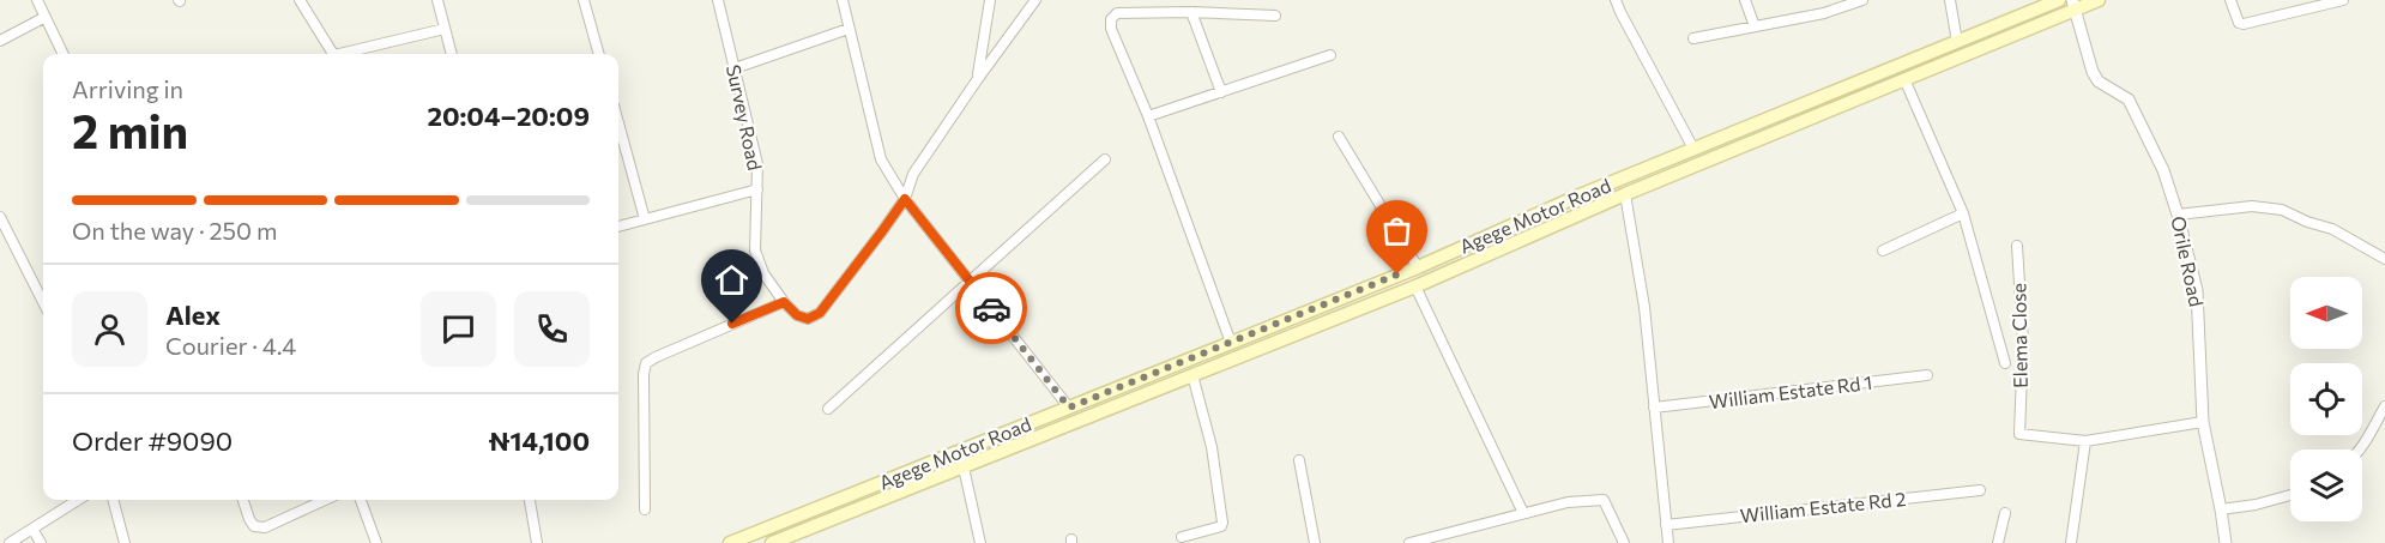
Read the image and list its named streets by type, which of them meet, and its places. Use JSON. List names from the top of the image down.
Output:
{
  "streets": {
    "main road": ["Agege Motor Road"],
    "street": [
      "Survey Road",
      "Orile Road",
      "Elema Close",
      "William Estate Rd 1",
      "William Estate Rd 2"
    ]
  },
  "crossings": [
    ["Agege Motor Road", "Orile Road"]
  ],
  "north": "left",
  "page": {
    "heading": ["2 min", "Arriving in", "20:04–20:09"],
    "panel": [
      "Alex",
      "Courier · 4.4",
      "Order #9090",
      "₦14,100"
    ],
    "bar": "On the way · 250 m"
  }
}
